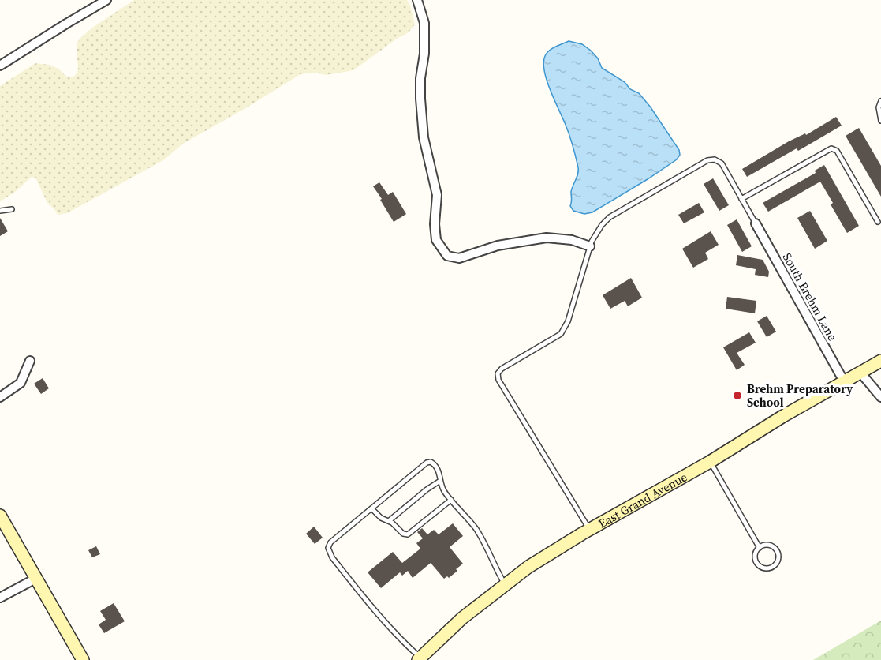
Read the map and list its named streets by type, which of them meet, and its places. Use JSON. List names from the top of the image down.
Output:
{
  "streets": {
    "street": ["South Brehm Lane", "East Grand Avenue"]
  },
  "crossings": [
    ["South Brehm Lane", "East Grand Avenue"]
  ],
  "places": ["Brehm Preparatory School"]
}
